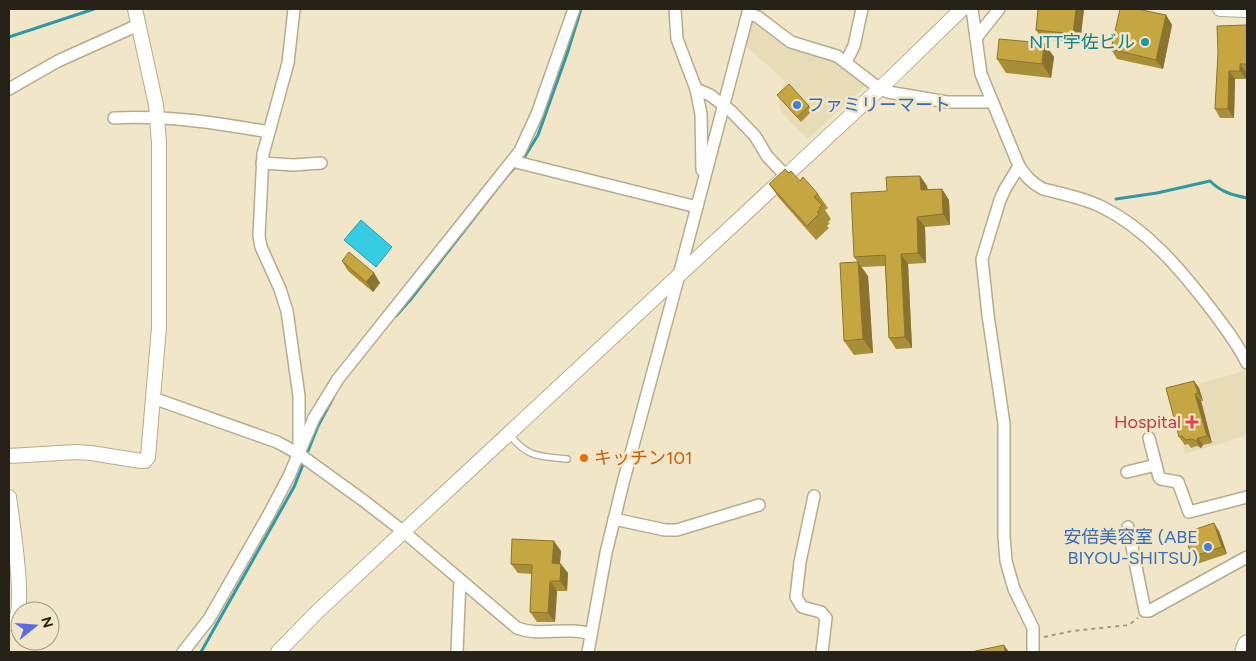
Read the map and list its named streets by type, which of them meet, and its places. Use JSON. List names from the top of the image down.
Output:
{
  "places": {
    "other": [
      "NTT宇佐ビル",
      "ファミリーマート",
      "キッチン101",
      "安倍美容室 (ABE BIYOU-SHITSU)"
    ],
    "health": ["Hospital"]
  },
  "north": "right"
}
